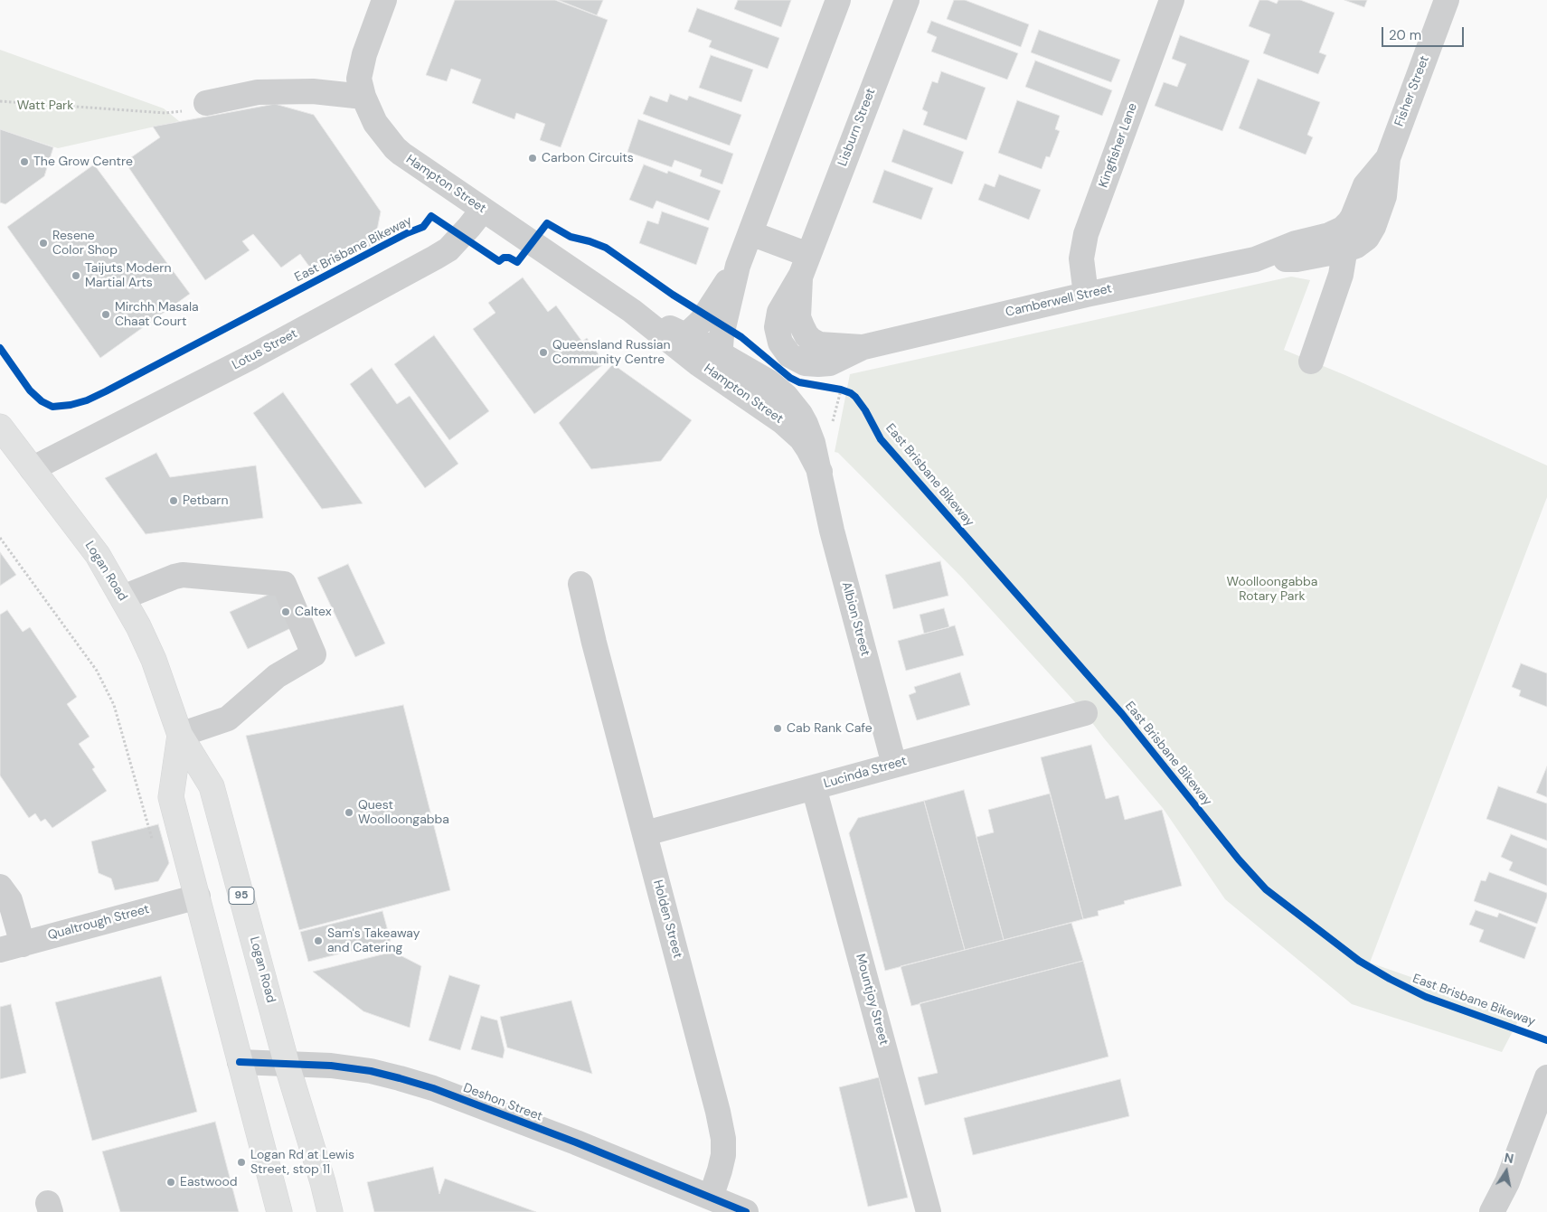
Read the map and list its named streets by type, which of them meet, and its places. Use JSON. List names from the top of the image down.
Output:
{
  "streets": {
    "main road": ["Logan Road", "95"],
    "street": [
      "Fisher Street",
      "Lisburn Street",
      "Kingfisher Lane",
      "Hampton Street",
      "Camberwell Street",
      "Lotus Street",
      "Albion Street",
      "Lucinda Street",
      "Holden Street",
      "Qualtrough Street",
      "Mountjoy Street",
      "Deshon Street"
    ],
    "cycle path": ["East Brisbane Bikeway"]
  },
  "crossings": [
    ["Fisher Street", "Camberwell Street"],
    ["Lisburn Street", "Camberwell Street"],
    ["Kingfisher Lane", "Camberwell Street"],
    ["Hampton Street", "Lotus Street"],
    ["Hampton Street", "Albion Street"],
    ["Lotus Street", "Logan Road"],
    ["Logan Road", "Qualtrough Street"],
    ["Logan Road", "Deshon Street"],
    ["Albion Street", "Lucinda Street"],
    ["Lucinda Street", "Holden Street"],
    ["Lucinda Street", "Mountjoy Street"],
    ["Holden Street", "Deshon Street"]
  ],
  "parks": ["Watt Park", "Woolloongabba Rotary Park"],
  "places": [
    "Carbon Circuits",
    "The Grow Centre",
    "Resene Color Shop",
    "Taijuts Modern Martial Arts",
    "Mirchh Masala Chaat Court",
    "Queensland Russian Community Centre",
    "Petbarn",
    "Caltex",
    "Cab Rank Cafe",
    "Quest Woolloongabba",
    "Sam's Takeaway and Catering",
    "Logan Rd at Lewis Street, stop 11",
    "Eastwood"
  ],
  "scale_bar": "20 m",
  "north": "top"
}
